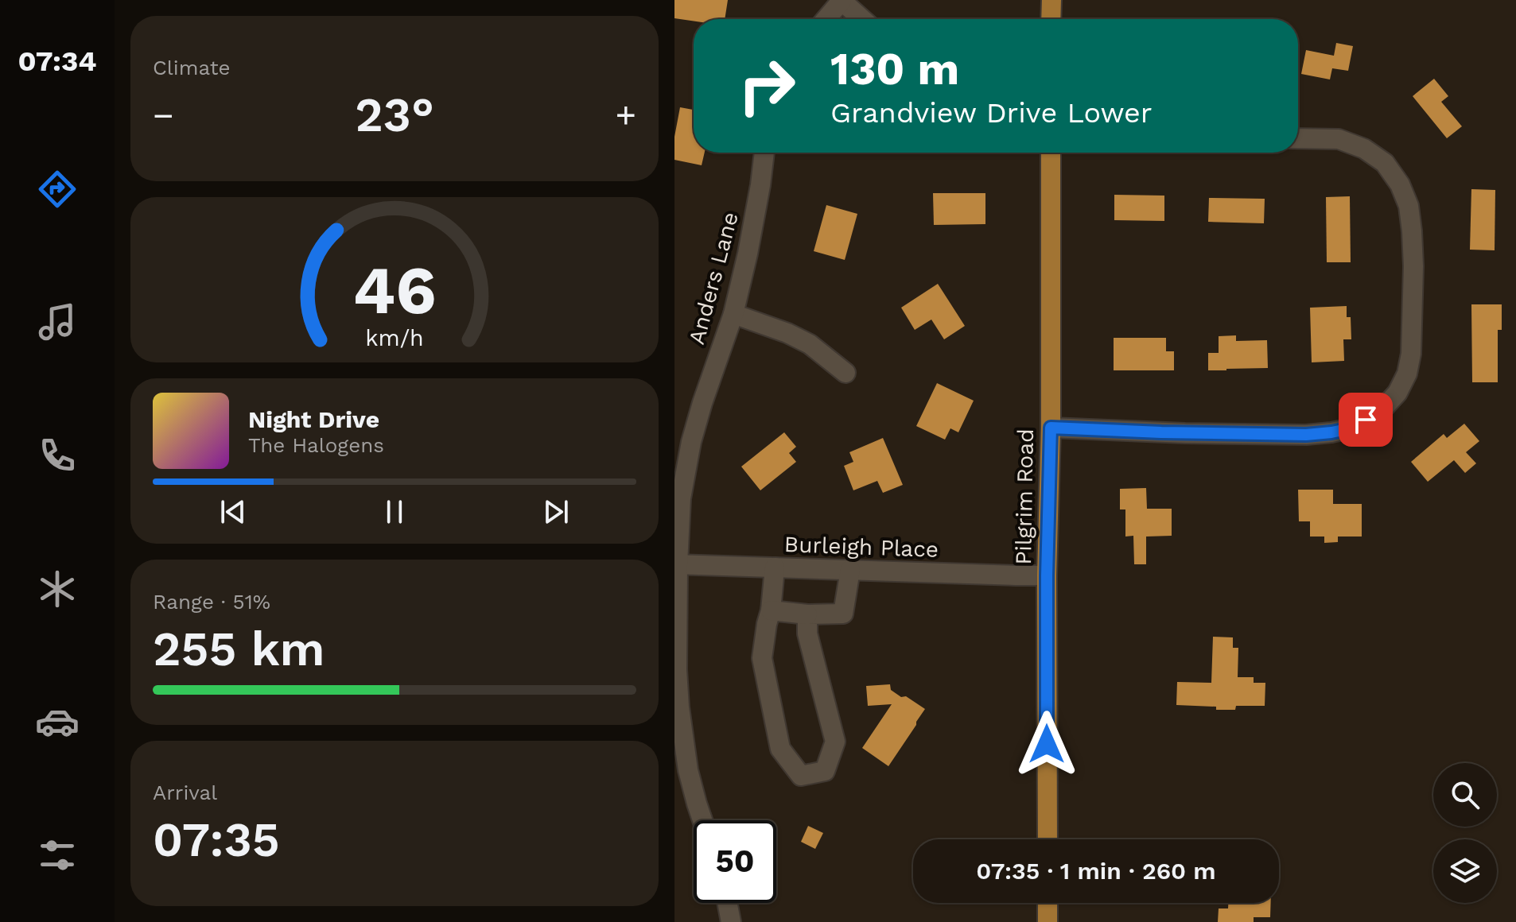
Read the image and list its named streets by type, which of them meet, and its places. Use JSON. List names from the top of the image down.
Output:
{
  "streets": {
    "main road": ["Pilgrim Road"],
    "street": ["Anders Lane", "Burleigh Place"]
  },
  "crossings": [
    ["Anders Lane", "Burleigh Place"],
    ["Pilgrim Road", "Burleigh Place"]
  ],
  "page": {
    "tabs": "07:34",
    "tile": [
      "Climate",
      ["Range · 51%", "255 km"],
      ["Arrival", "07:35"]
    ],
    "turn": ["130 m", "Grandview Drive Lower"],
    "heat": ["−", "23°", "+"],
    "song": ["Night Drive", "The Halogens"],
    "limit": "50",
    "trip": "07:35 · 1 min · 260 m",
    "gauge": ["46", "km/h"]
  }
}
